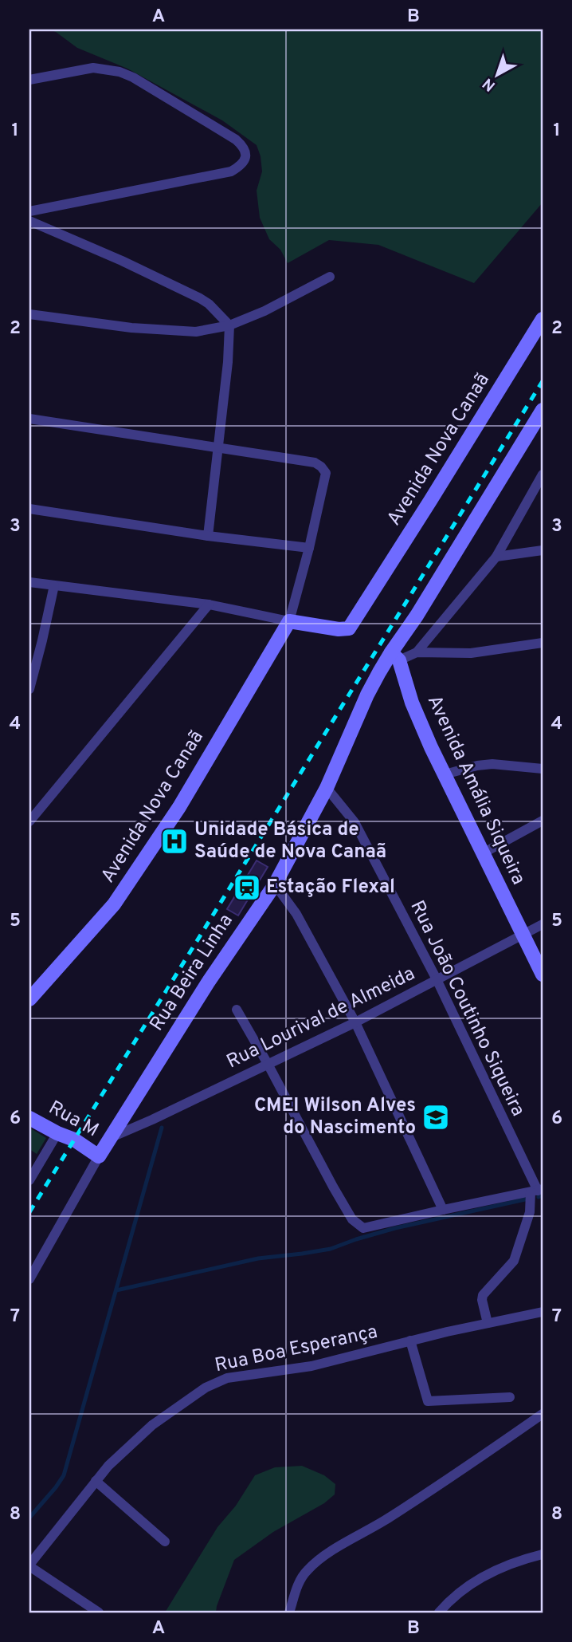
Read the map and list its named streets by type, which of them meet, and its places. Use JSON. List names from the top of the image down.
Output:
{
  "streets": {
    "street": [
      "Avenida Nova Canaã",
      "Avenida Amália Siqueira",
      "Rua Beira Linha",
      "Rua João Coutinho Siqueira",
      "Rua Lourival de Almeida",
      "Rua M",
      "Rua Boa Esperança"
    ]
  },
  "crossings": [
    ["Avenida Amália Siqueira", "Rua Beira Linha"],
    ["Avenida Amália Siqueira", "Rua Lourival de Almeida"],
    ["Rua Beira Linha", "Rua João Coutinho Siqueira"],
    ["Rua Beira Linha", "Rua Lourival de Almeida"],
    ["Rua Beira Linha", "Rua M"],
    ["Rua João Coutinho Siqueira", "Rua Lourival de Almeida"]
  ],
  "places": {
    "hospital": ["Unidade Básica de Saúde de Nova Canaã"],
    "station": ["Estação Flexal"],
    "school or university": ["CMEI Wilson Alves do Nascimento"]
  },
  "north": "bottom left",
  "grid": {
    "columns": ["A", "B"],
    "rows": [
      "1",
      "2",
      "3",
      "4",
      "5",
      "6",
      "7",
      "8"
    ]
  }
}
